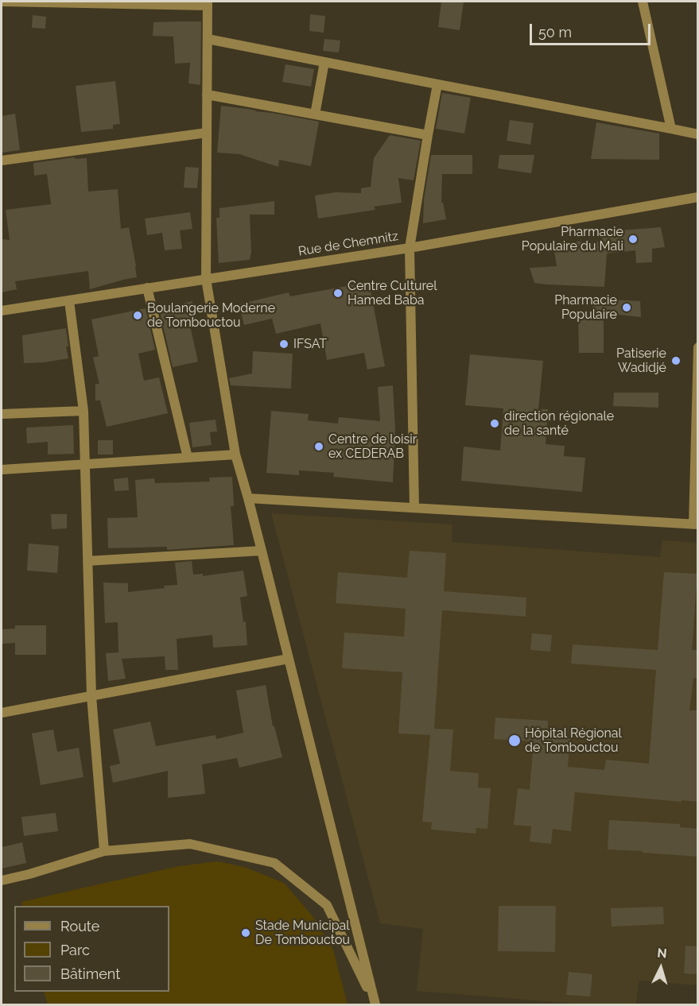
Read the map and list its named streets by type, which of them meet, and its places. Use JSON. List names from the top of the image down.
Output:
{
  "streets": {
    "street": ["Rue de Chemnitz"]
  },
  "places": [
    "Pharmacie Populaire du Mali",
    "Centre Culturel Hamed Baba",
    "Pharmacie Populaire",
    "Boulangerie Moderne de Tombouctou",
    "IFSAT",
    "Patiserie Wadidjé",
    "direction régionale de la santé",
    "Centre de loisir ex CEDERAB",
    "Hôpital Régional de Tombouctou",
    "Stade Municipal De Tombouctou"
  ],
  "legend": ["Route", "Parc", "Bâtiment"],
  "scale_bar": "50 m",
  "north": "top"
}
